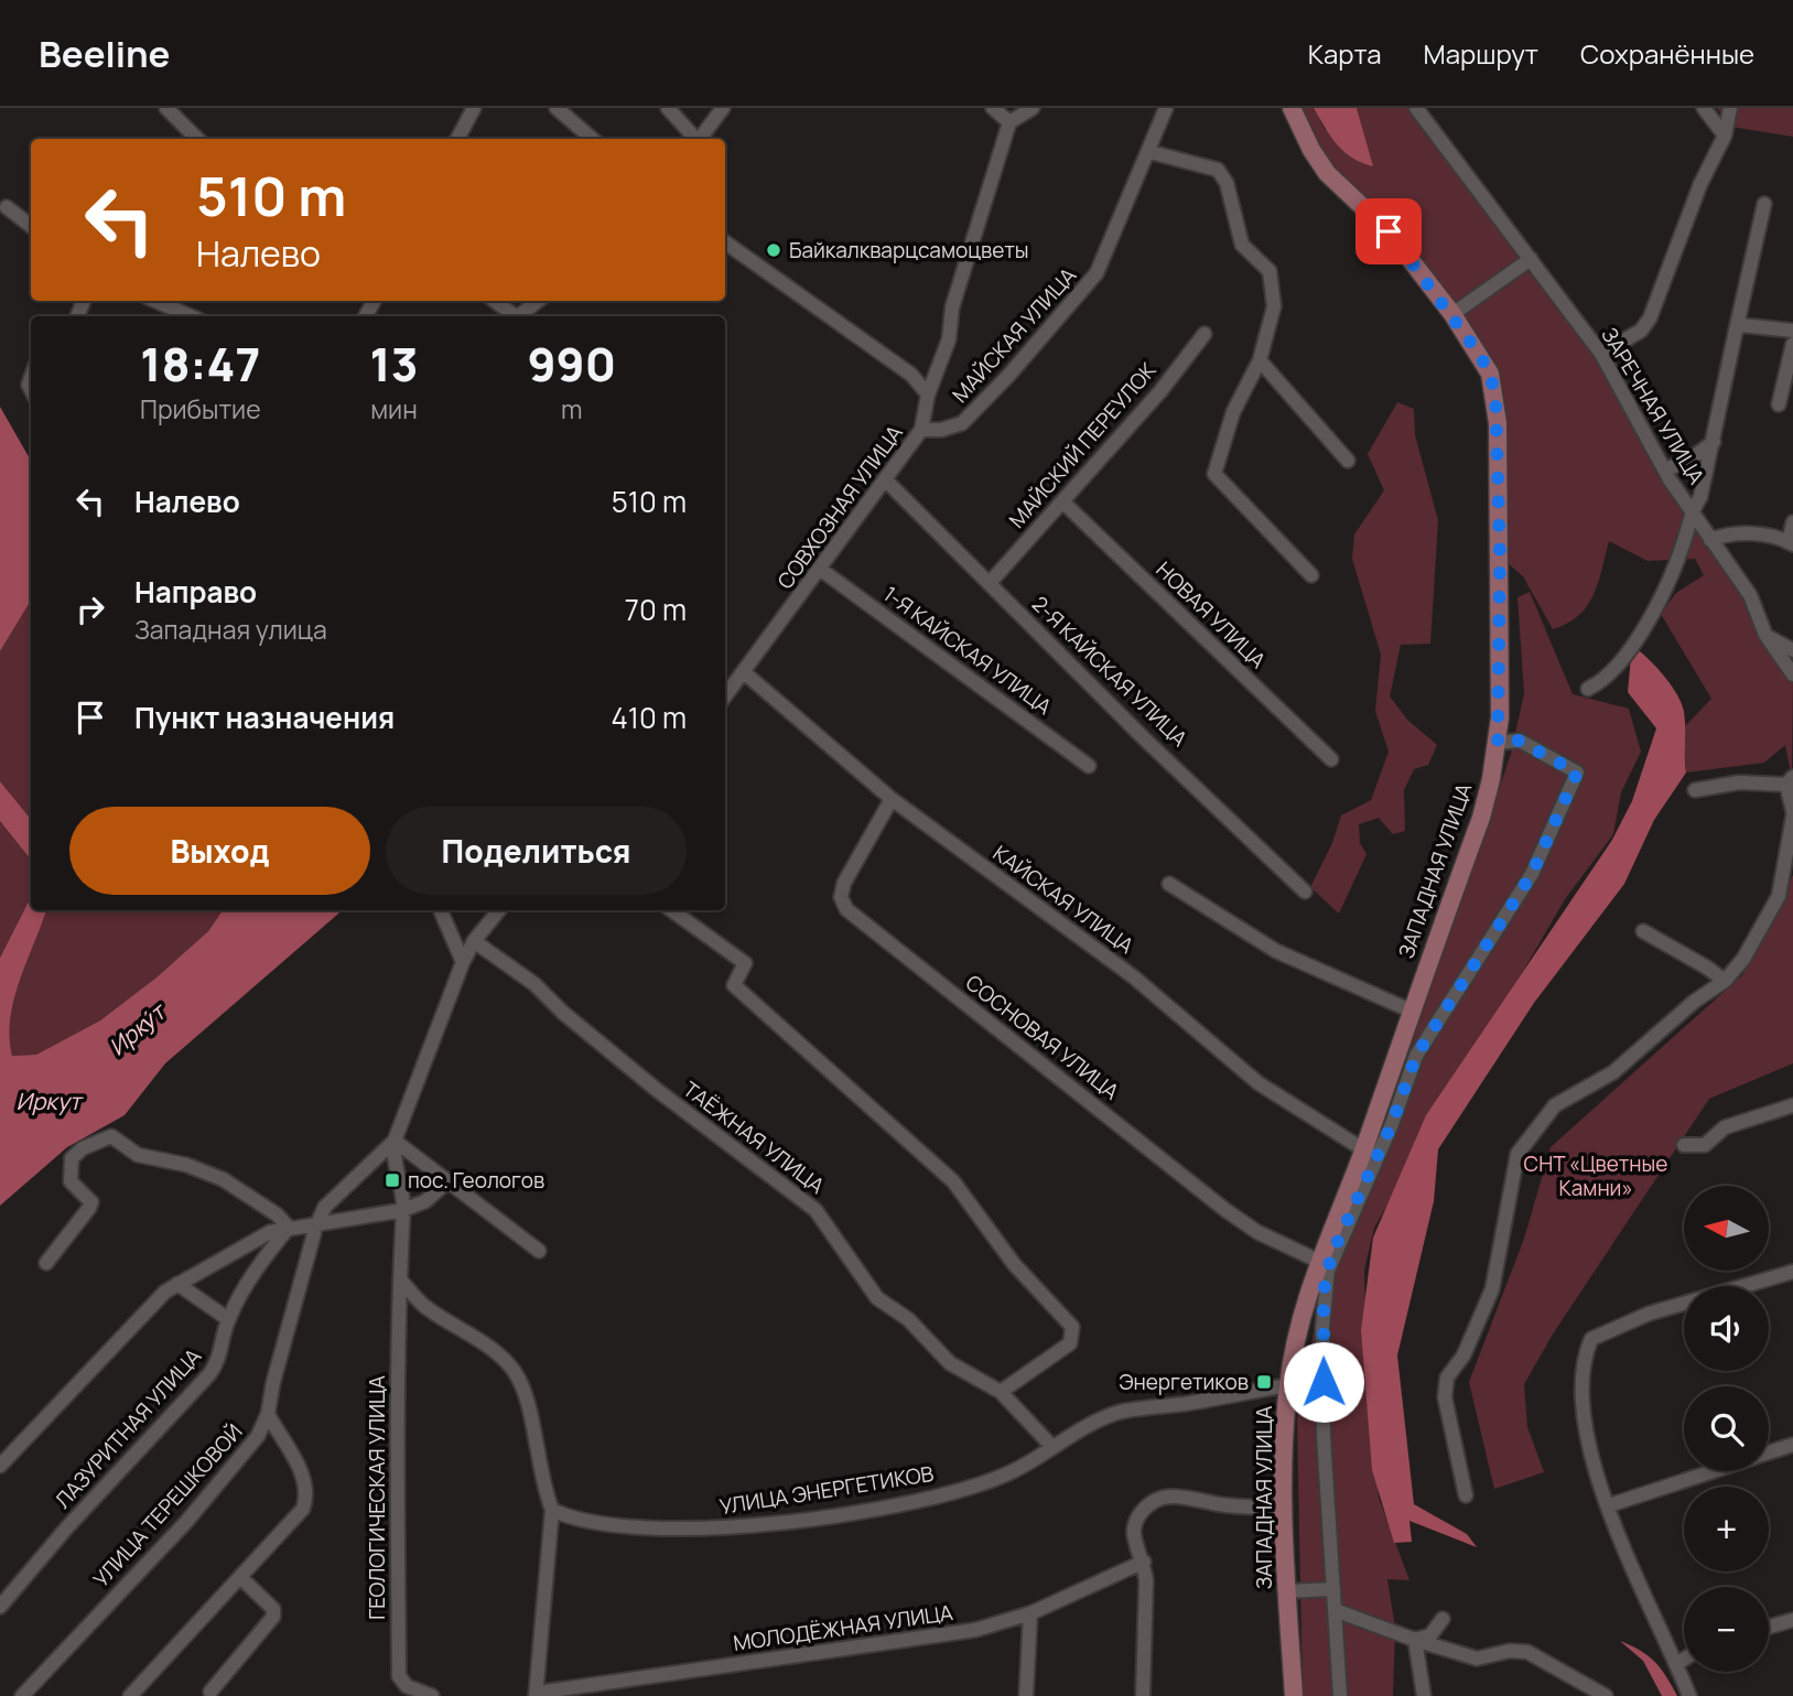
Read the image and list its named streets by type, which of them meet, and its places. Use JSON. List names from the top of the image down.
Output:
{
  "streets": {
    "main road": ["ЗАПАДНАЯ УЛИЦА"],
    "street": [
      "МАЙСКАЯ УЛИЦА",
      "ЗАРЕЧНАЯ УЛИЦА",
      "МАЙСКИЙ ПЕРЕУЛОК",
      "СОВХОЗНАЯ УЛИЦА",
      "НОВАЯ УЛИЦА",
      "1-Я КАЙСКАЯ УЛИЦА",
      "2-Я КАЙСКАЯ УЛИЦА",
      "КАЙСКАЯ УЛИЦА",
      "СОСНОВАЯ УЛИЦА",
      "ТАЁЖНАЯ УЛИЦА",
      "ЛАЗУРИТНАЯ УЛИЦА",
      "УЛИЦА ЭНЕРГЕТИКОВ",
      "ГЕОЛОГИЧЕСКАЯ УЛИЦА",
      "УЛИЦА ТЕРЕШКОВОЙ",
      "МОЛОДЁЖНАЯ УЛИЦА"
    ]
  },
  "crossings": [
    ["МАЙСКАЯ УЛИЦА", "СОВХОЗНАЯ УЛИЦА"],
    ["МАЙСКИЙ ПЕРЕУЛОК", "НОВАЯ УЛИЦА"],
    ["МАЙСКИЙ ПЕРЕУЛОК", "2-Я КАЙСКАЯ УЛИЦА"],
    ["СОВХОЗНАЯ УЛИЦА", "1-Я КАЙСКАЯ УЛИЦА"],
    ["СОВХОЗНАЯ УЛИЦА", "2-Я КАЙСКАЯ УЛИЦА"],
    ["СОВХОЗНАЯ УЛИЦА", "КАЙСКАЯ УЛИЦА"],
    ["ЗАПАДНАЯ УЛИЦА", "КАЙСКАЯ УЛИЦА"],
    ["ЗАПАДНАЯ УЛИЦА", "СОСНОВАЯ УЛИЦА"],
    ["ЗАПАДНАЯ УЛИЦА", "УЛИЦА ЭНЕРГЕТИКОВ"],
    ["КАЙСКАЯ УЛИЦА", "СОСНОВАЯ УЛИЦА"],
    ["ТАЁЖНАЯ УЛИЦА", "УЛИЦА ЭНЕРГЕТИКОВ"]
  ],
  "water": ["Ирку́т", "Иркут"],
  "parks": ["СНТ «Цветные Камни»"],
  "places": {
    "other": ["Байкалкварцсамоцветы"],
    "transit": ["пос. Геологов", "Энергетиков"]
  },
  "north": "left",
  "page": {
    "header": "Beeline",
    "nav": ["Карта", "Маршрут", "Сохранённые"],
    "turn": ["510 m", "Налево"],
    "eta": [
      "18:47",
      "Прибытие",
      "13",
      "мин",
      "990",
      "m"
    ],
    "list": [
      {
        "name": "Налево",
        "value": "510 m"
      },
      {
        "name": "Направо",
        "note": "Западная улица",
        "value": "70 m"
      },
      {
        "name": "Пункт назначения",
        "value": "410 m"
      }
    ],
    "buttons": ["Выход", "Поделиться"],
    "map_buttons": ["+", "−"]
  }
}
